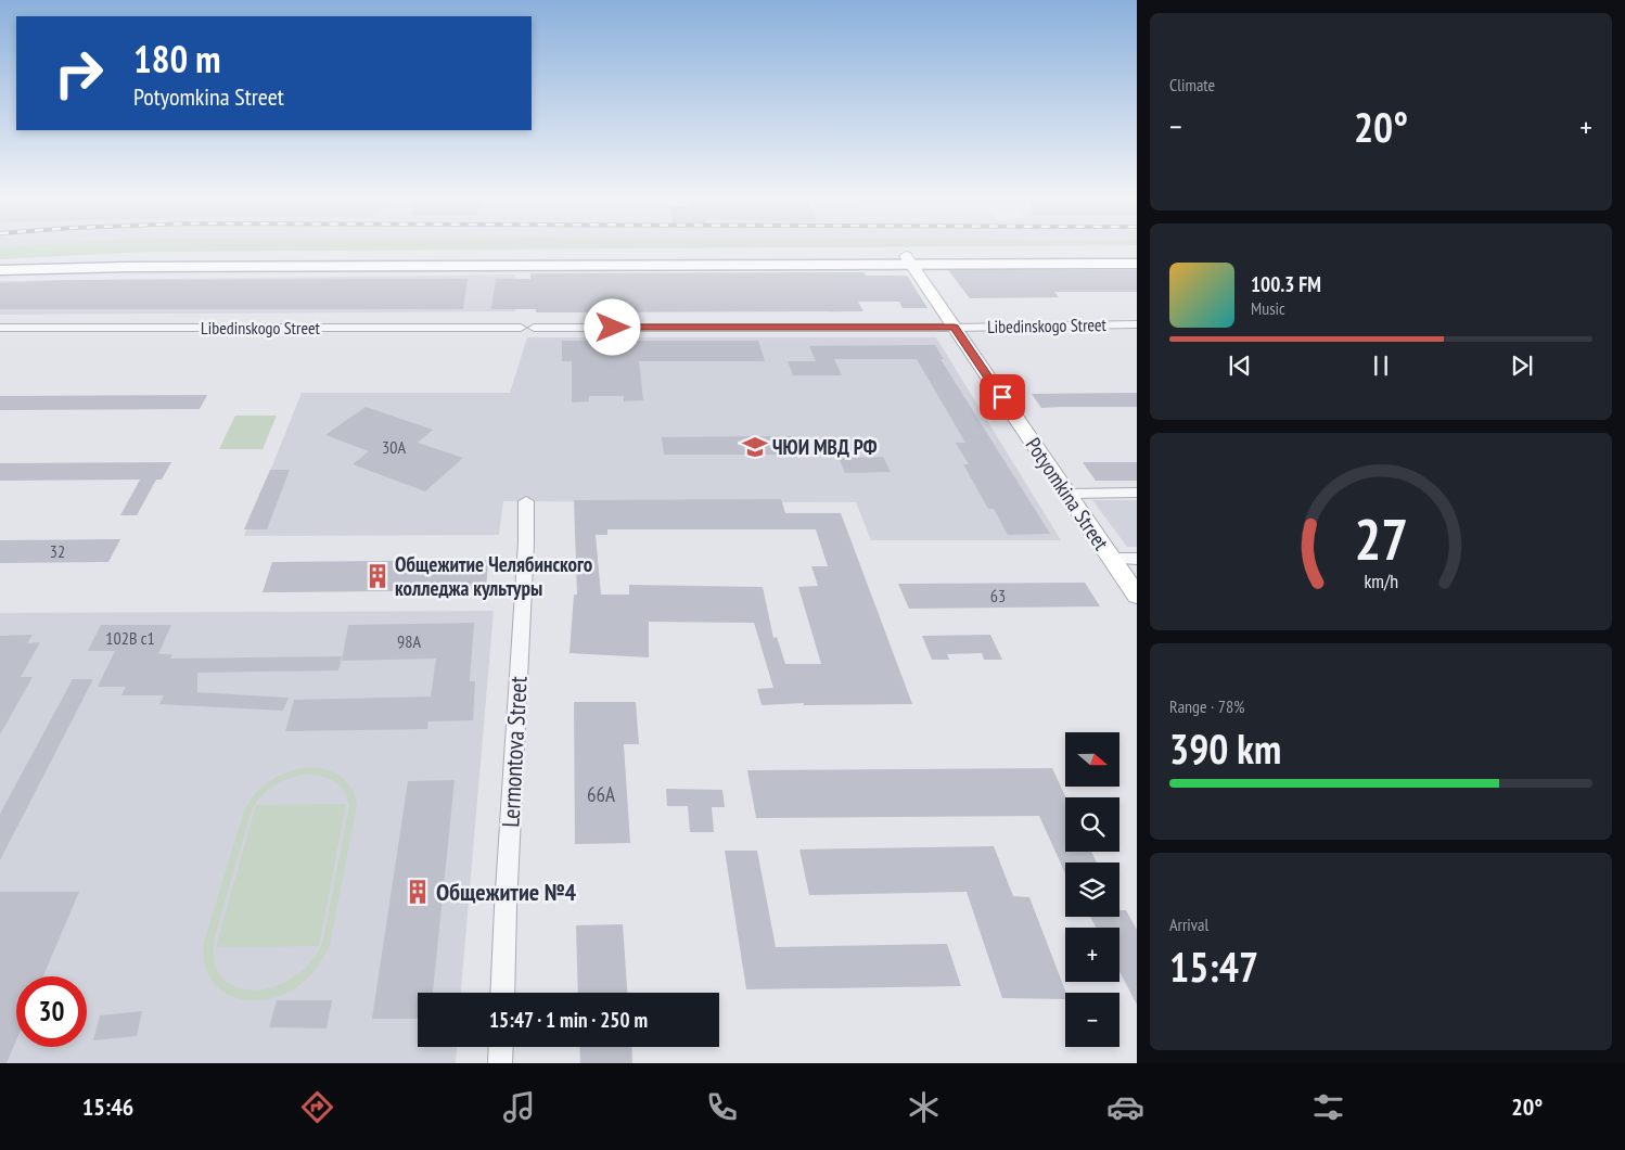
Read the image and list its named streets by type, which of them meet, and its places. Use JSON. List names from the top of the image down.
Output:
{
  "streets": {
    "street": ["Libedinskogo Street", "Potyomkina Street", "Lermontova Street"]
  },
  "crossings": [
    ["Libedinskogo Street", "Potyomkina Street"]
  ],
  "places": {
    "school or university": ["ЧЮИ МВД РФ"],
    "building": ["Общежитие Челябинского колледжа культуры", "Общежитие №4"]
  },
  "house_numbers": [
    "30А",
    "32",
    "63",
    "102В с1",
    "98А",
    "66А"
  ],
  "north": "right",
  "page": {
    "tile": [
      "Climate",
      ["Range · 78%", "390 km"],
      ["Arrival", "15:47"]
    ],
    "turn": ["180 m", "Potyomkina Street"],
    "heat": ["−", "20°", "+"],
    "song": ["100.3 FM", "Music"],
    "map_buttons": ["+", "−"],
    "limit": "30",
    "trip": "15:47 · 1 min · 250 m",
    "tabs": ["15:46", "20°"],
    "gauge": ["27", "km/h"]
  }
}
